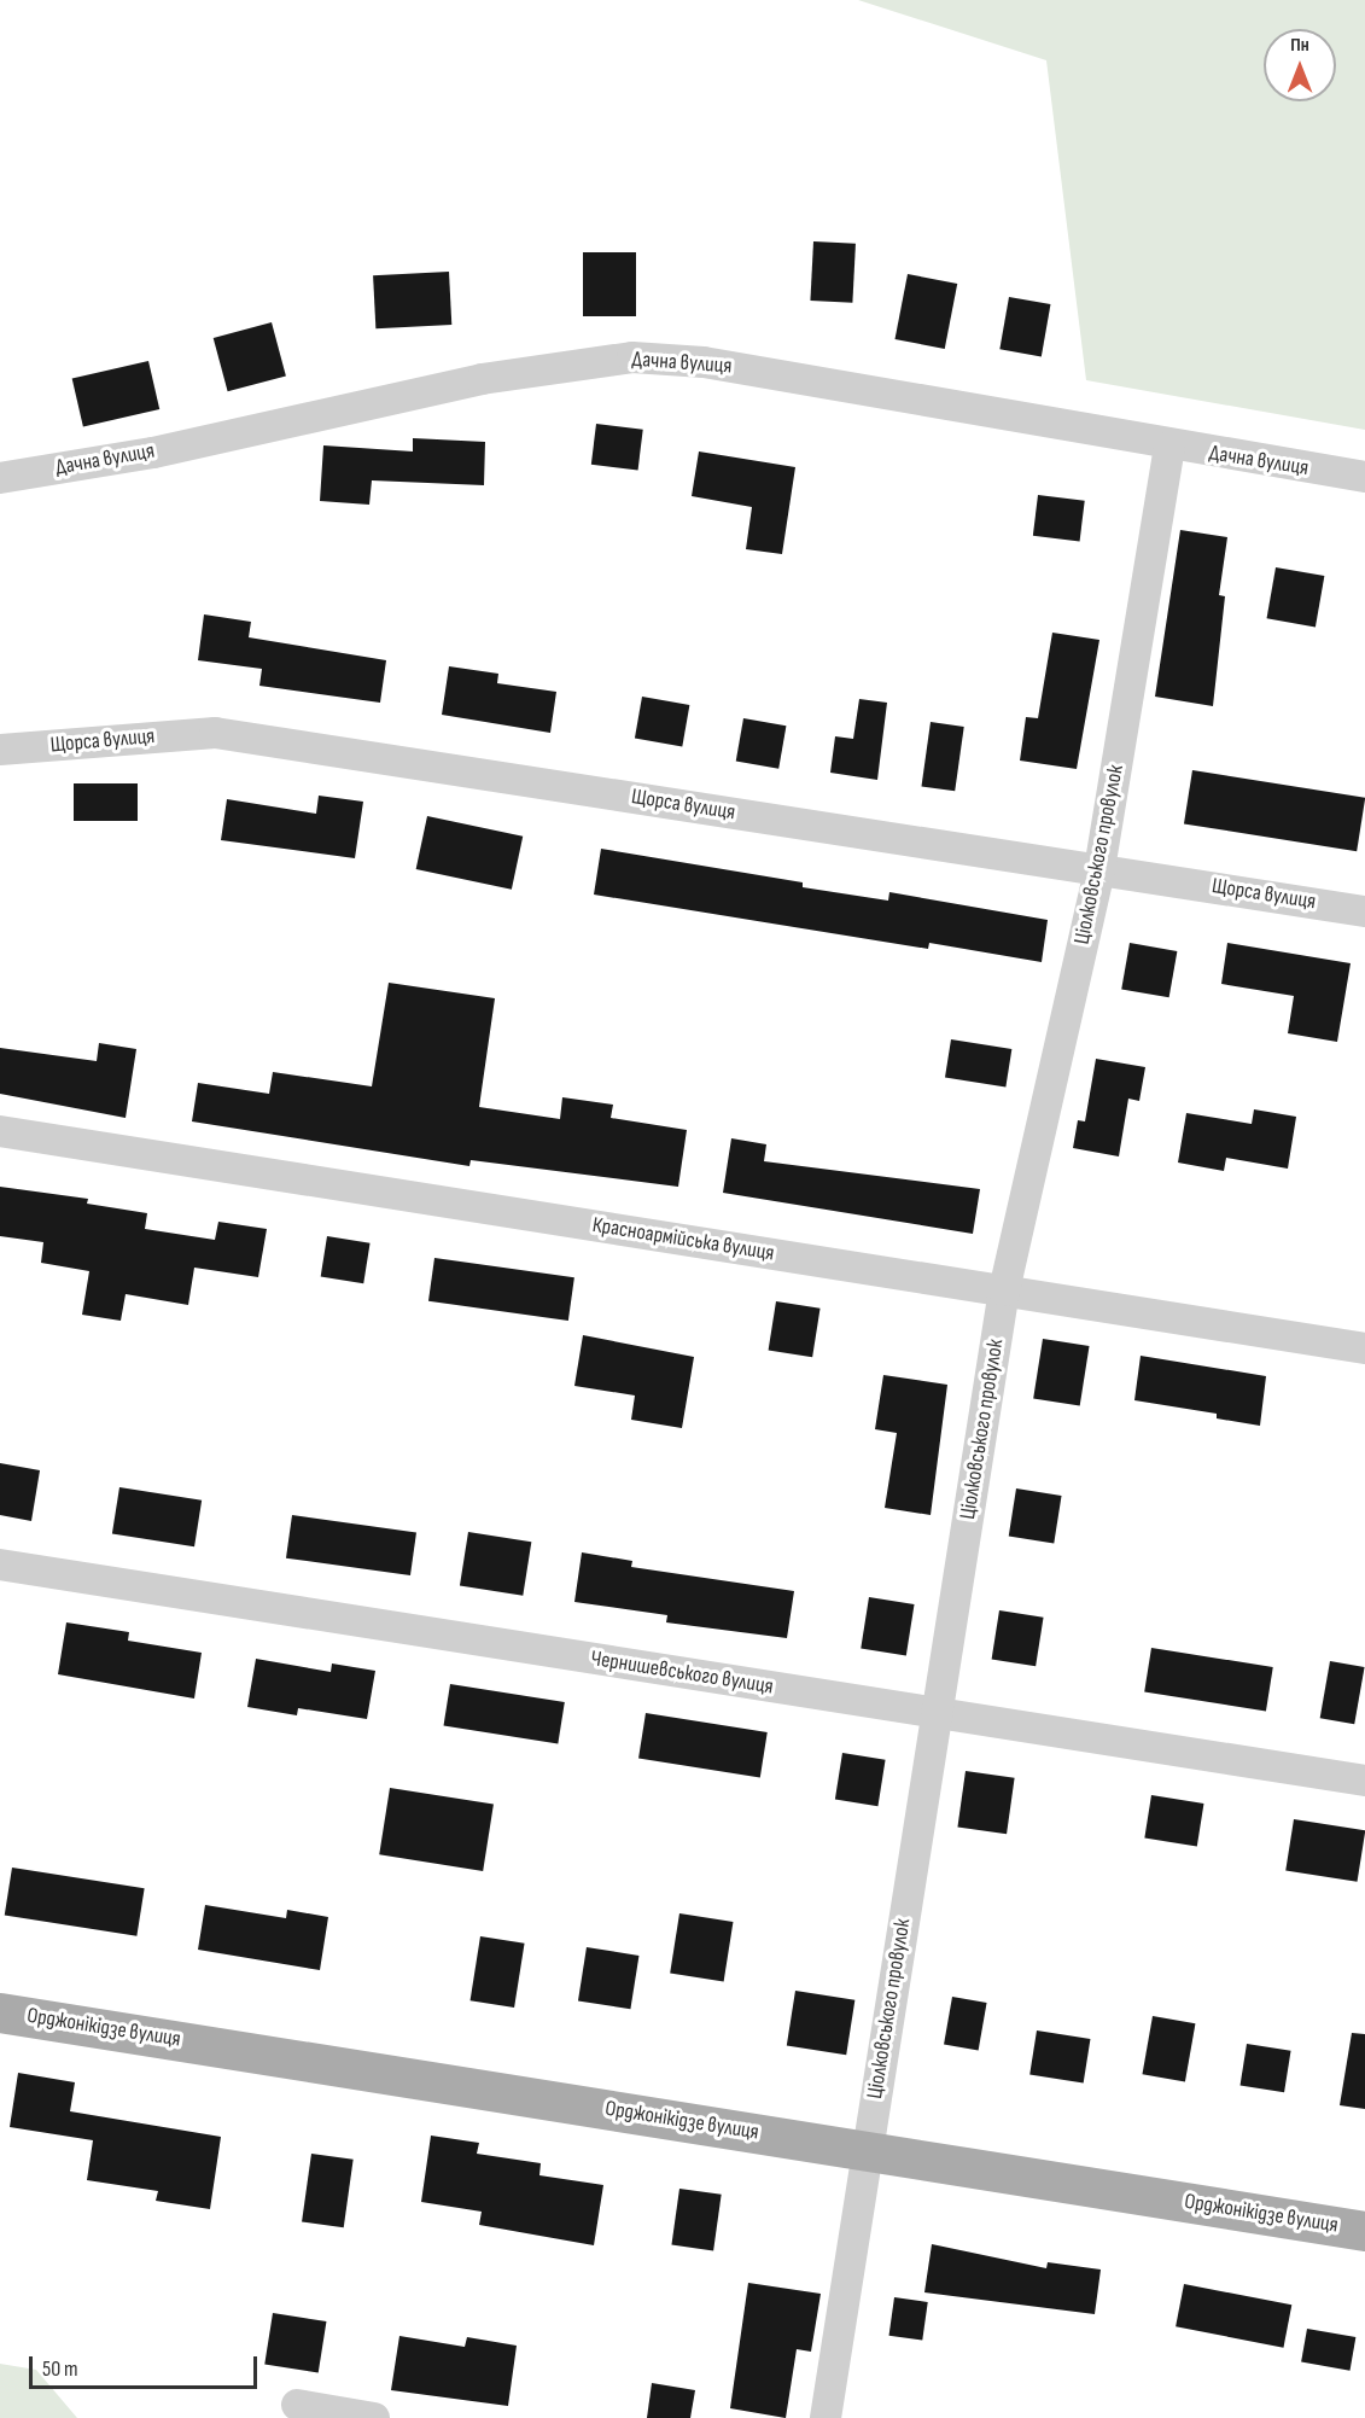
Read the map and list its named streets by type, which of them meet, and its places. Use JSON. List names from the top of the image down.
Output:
{
  "streets": {
    "main road": ["Орджонікідзе вулиця"],
    "street": [
      "Дачна вулиця",
      "Щорса вулиця",
      "Ціолковського провулок",
      "Красноармійська вулиця",
      "Чернишевського вулиця"
    ]
  },
  "crossings": [
    ["Дачна вулиця", "Ціолковського провулок"],
    ["Щорса вулиця", "Ціолковського провулок"],
    ["Ціолковського провулок", "Красноармійська вулиця"],
    ["Ціолковського провулок", "Чернишевського вулиця"],
    ["Ціолковського провулок", "Орджонікідзе вулиця"]
  ],
  "scale_bar": "50 m",
  "north": "top"
}
